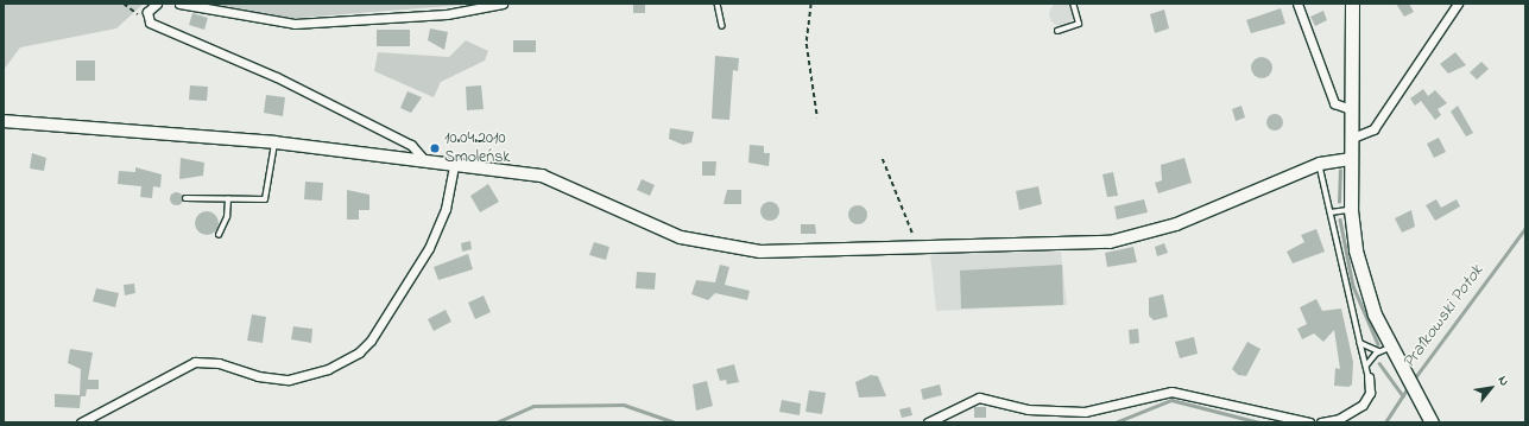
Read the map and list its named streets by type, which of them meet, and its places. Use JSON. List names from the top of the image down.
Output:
{
  "water": ["Prałkowski Potok"],
  "places": ["10.04.2010 Smoleńsk"],
  "north": "top right"
}
